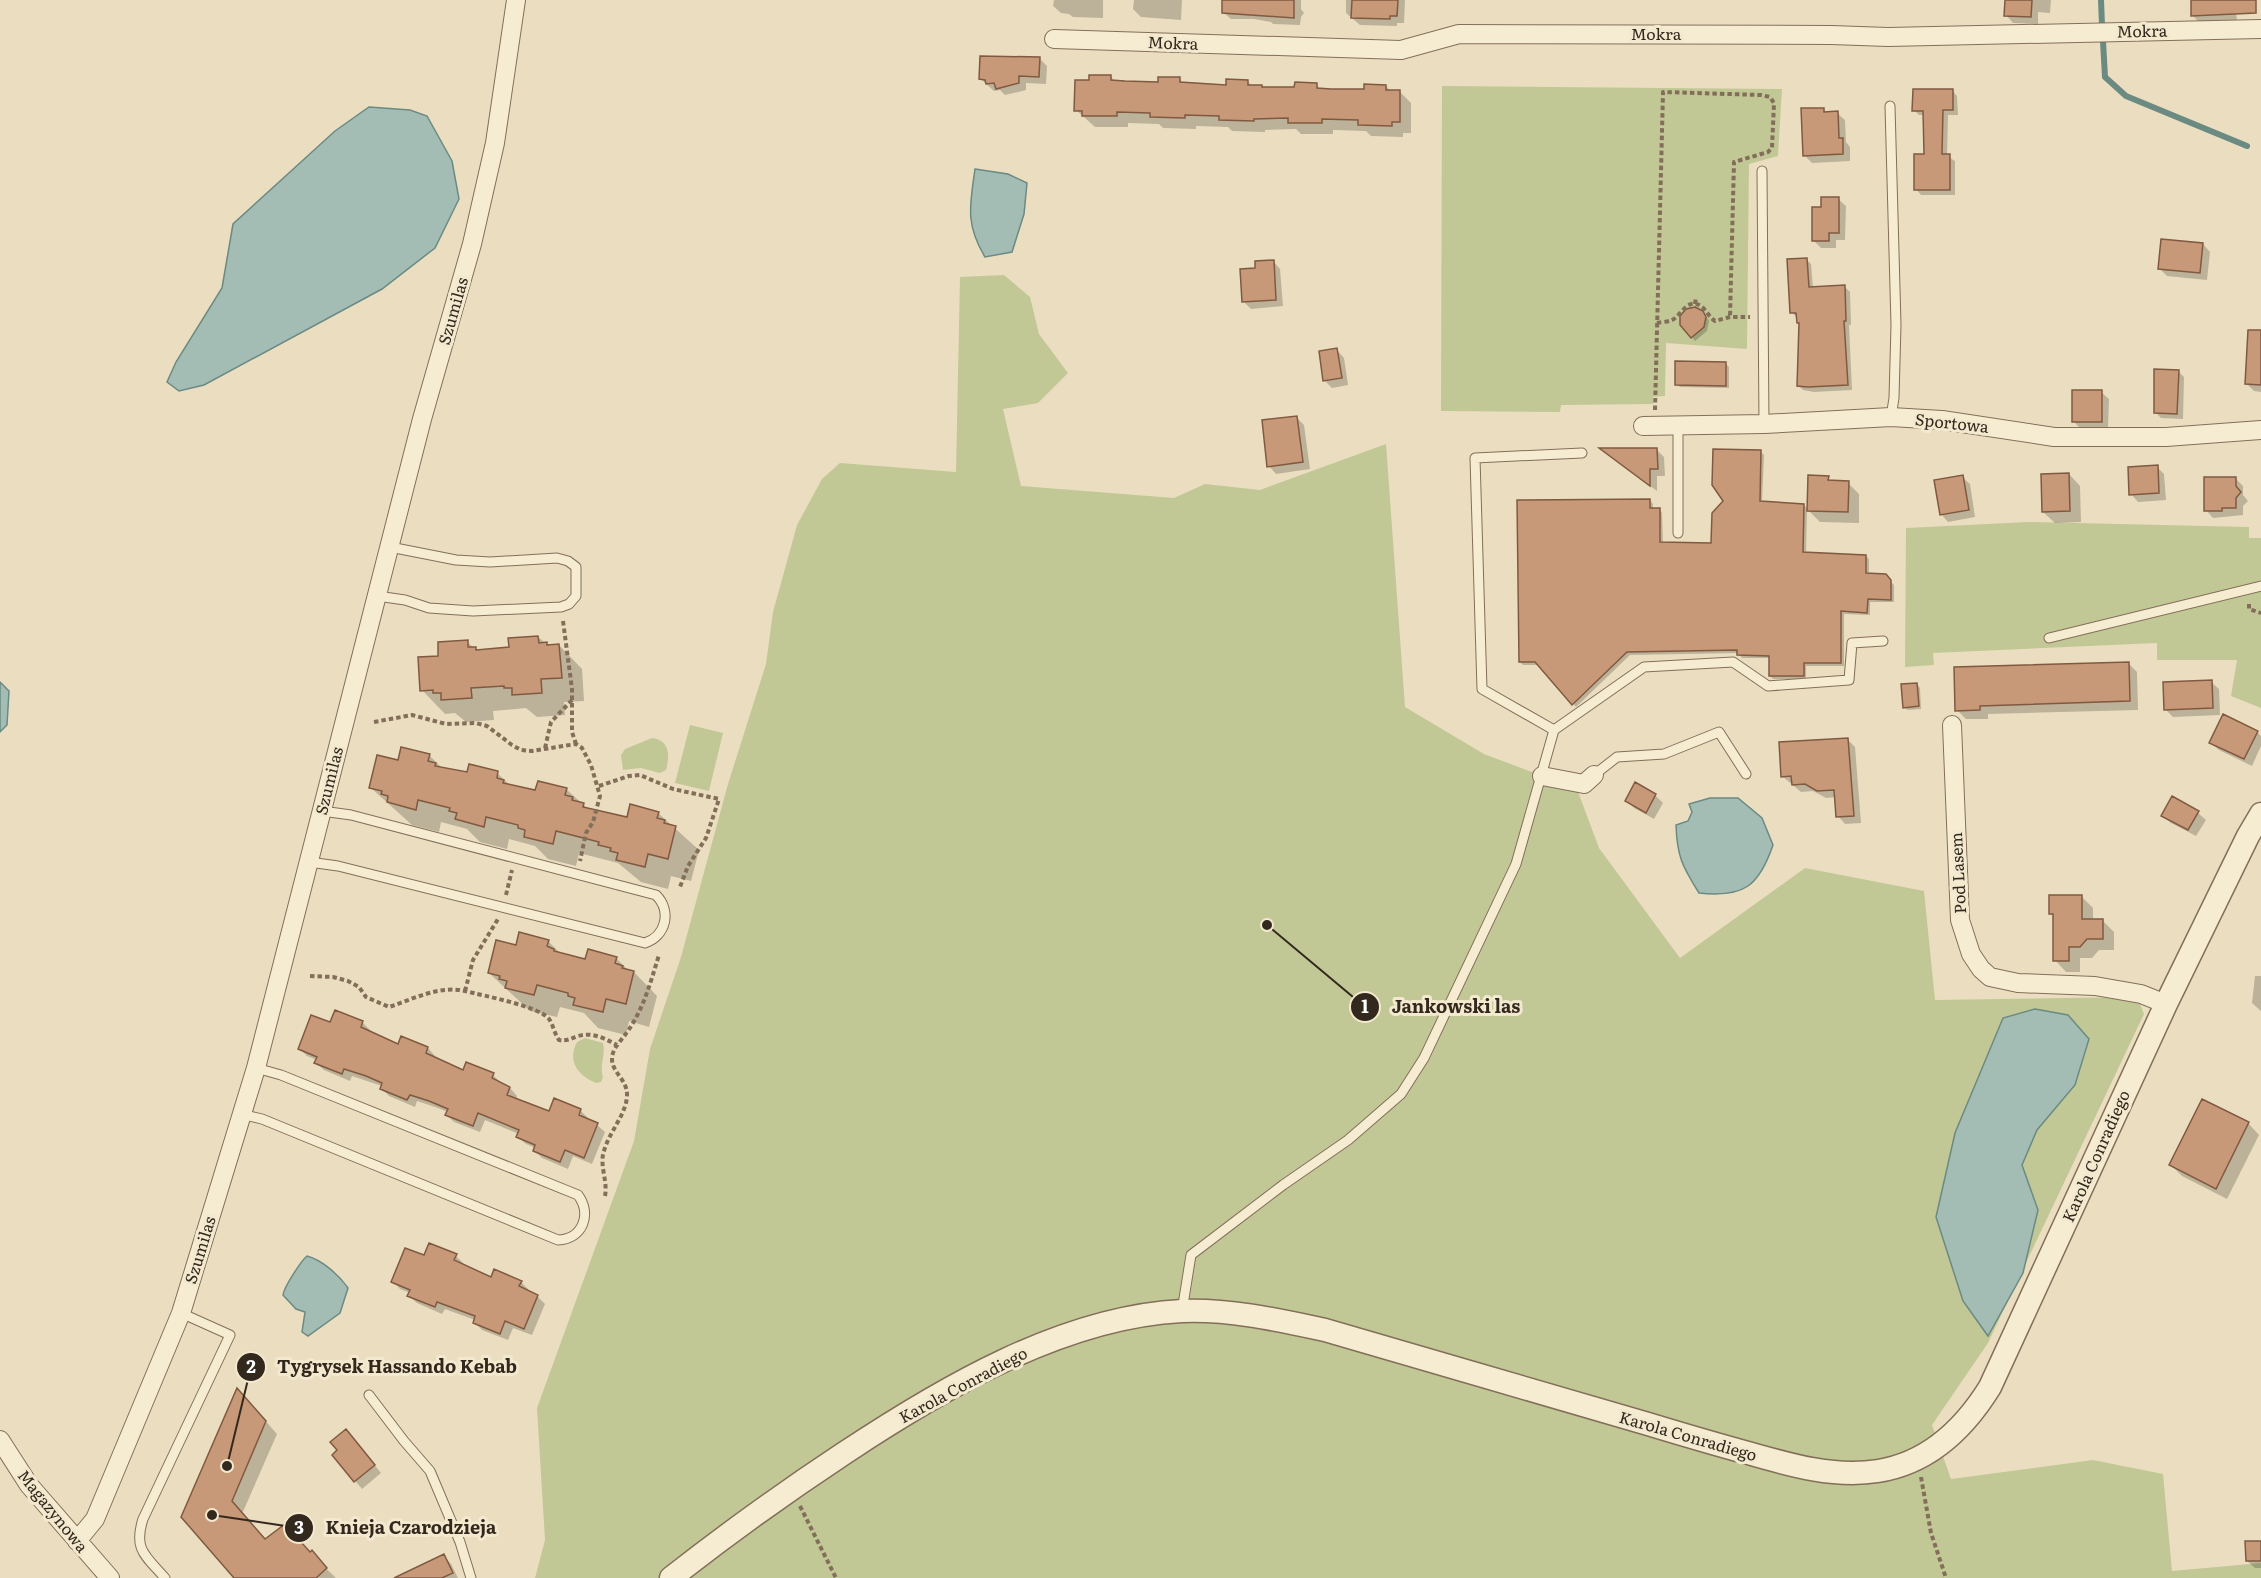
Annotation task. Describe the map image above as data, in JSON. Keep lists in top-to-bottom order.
{
  "streets": {
    "street": [
      "Mokra",
      "Szumilas",
      "Sportowa",
      "Pod Lasem",
      "Karola Conradiego",
      "Magazynowa"
    ]
  },
  "crossings": [
    ["Szumilas", "Magazynowa"],
    ["Pod Lasem", "Karola Conradiego"]
  ],
  "places": ["Jankowski las", "Tygrysek Hassando Kebab", "Knieja Czarodzieja"]
}
